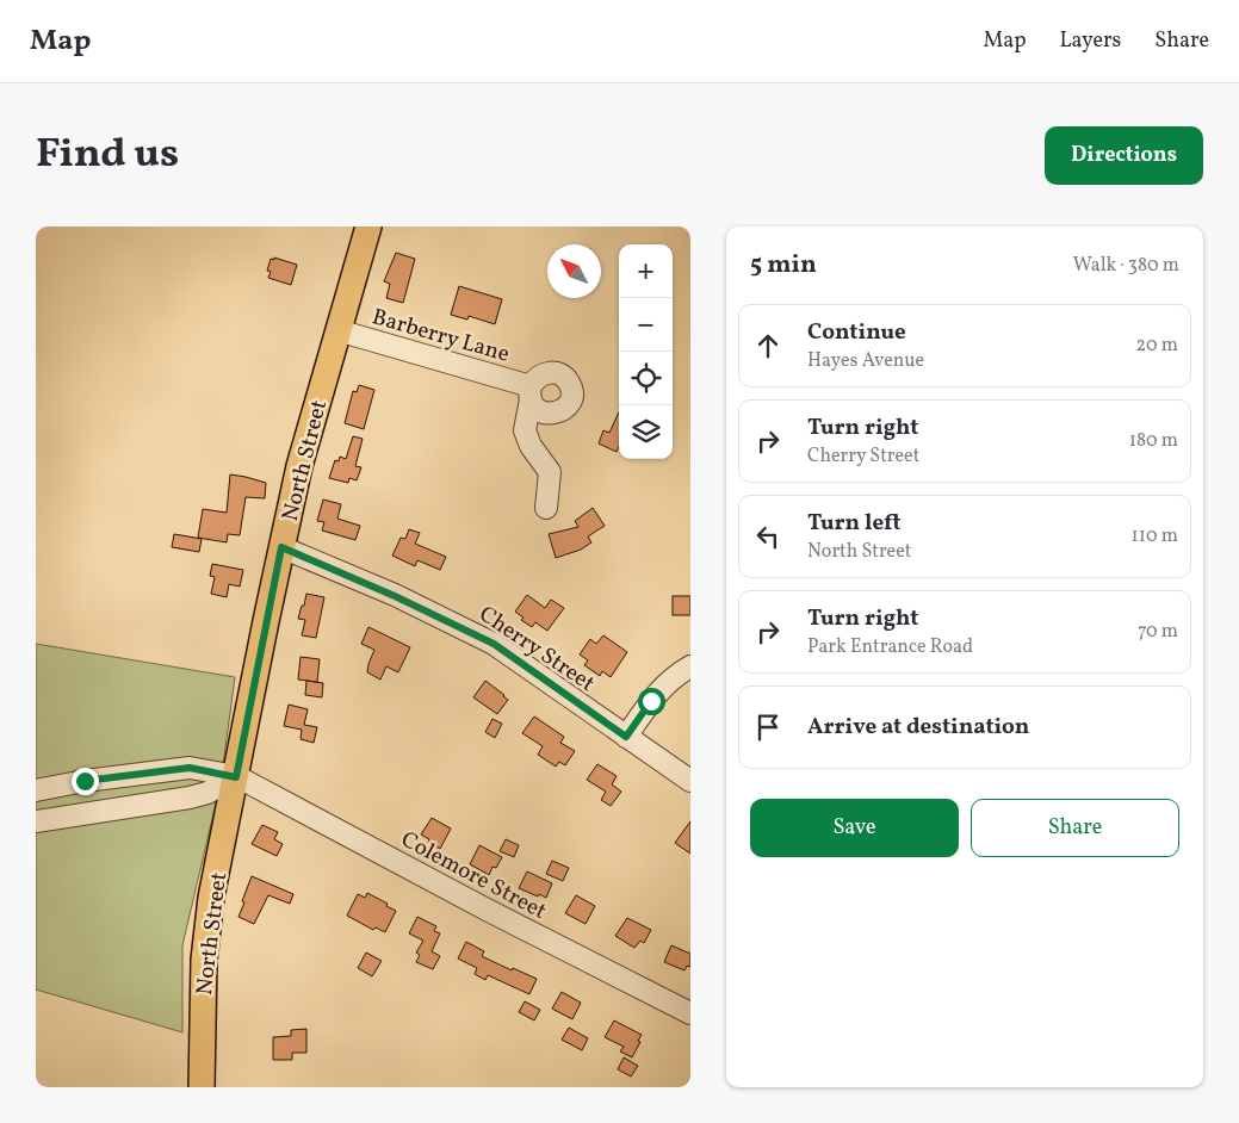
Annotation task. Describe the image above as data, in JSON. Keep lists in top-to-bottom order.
{
  "streets": {
    "main road": ["North Street"],
    "street": ["Barberry Lane", "Cherry Street", "Colemore Street"]
  },
  "crossings": [
    ["Barberry Lane", "North Street"],
    ["North Street", "Cherry Street"],
    ["North Street", "Colemore Street"]
  ],
  "north": "top left",
  "page": {
    "header": "Map",
    "nav": ["Map", "Layers", "Share"],
    "title": "Find us",
    "buttons": [
      "Directions",
      ["Save", "Share"]
    ],
    "heading": ["5 min", "Walk · 380 m"],
    "map_buttons": ["+", "−"],
    "list": [
      ["Continue", "Hayes Avenue", "20 m"],
      ["Turn right", "Cherry Street", "180 m"],
      ["Turn left", "North Street", "110 m"],
      ["Turn right", "Park Entrance Road", "70 m"],
      "Arrive at destination"
    ]
  }
}
